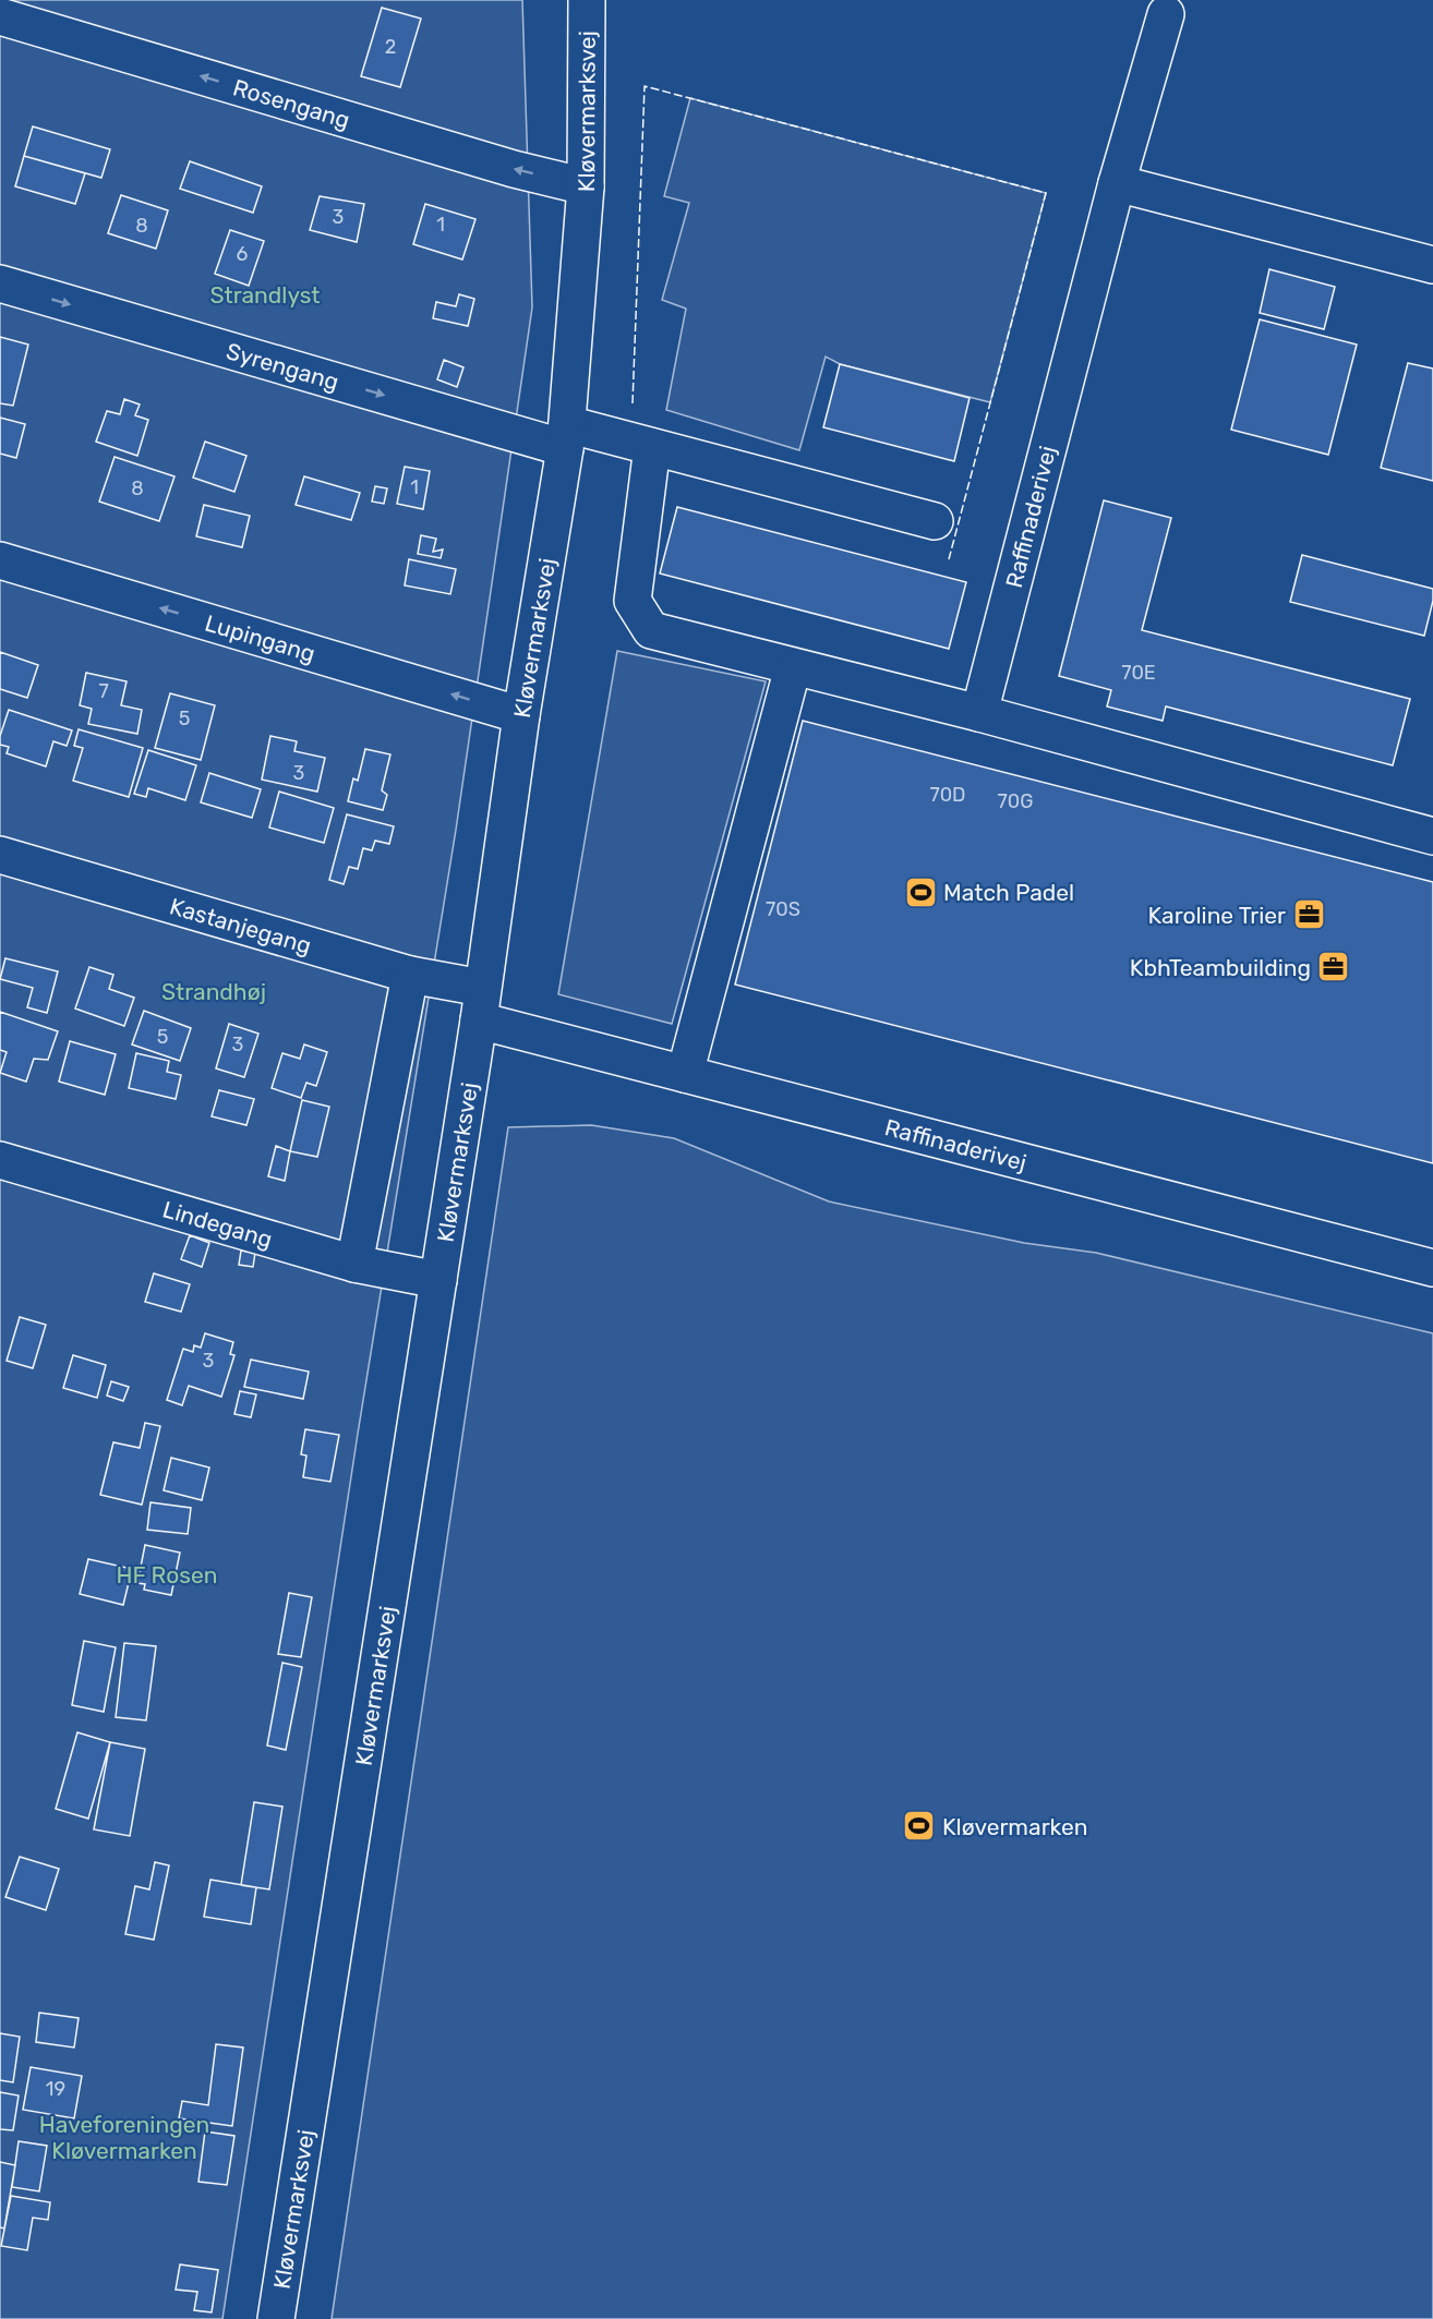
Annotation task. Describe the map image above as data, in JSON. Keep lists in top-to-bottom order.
{
  "streets": {
    "street": [
      "Rosengang",
      "Kløvermarksvej",
      "Syrengang",
      "Raffinaderivej",
      "Lupingang",
      "Kastanjegang",
      "Lindegang"
    ]
  },
  "crossings": [
    ["Rosengang", "Kløvermarksvej"],
    ["Kløvermarksvej", "Syrengang"],
    ["Kløvermarksvej", "Raffinaderivej"],
    ["Kløvermarksvej", "Lupingang"],
    ["Kløvermarksvej", "Kastanjegang"],
    ["Kløvermarksvej", "Lindegang"],
    ["Raffinaderivej", "Kastanjegang"]
  ],
  "one_way": ["Rosengang", "Syrengang", "Lupingang"],
  "parks": [
    "Strandlyst",
    "Strandhøj",
    "HF Rosen",
    "Haveforeningen Kløvermarken"
  ],
  "places": {
    "sports": ["Match Padel", "Kløvermarken"],
    "office": ["Karoline Trier", "KbhTeambuilding"]
  },
  "house_numbers": [
    "2",
    "3",
    "1",
    "8",
    "6",
    "1",
    "8",
    "70E",
    "7",
    "5",
    "3",
    "70D",
    "70G",
    "70S",
    "5",
    "3",
    "3",
    "19"
  ]
}
